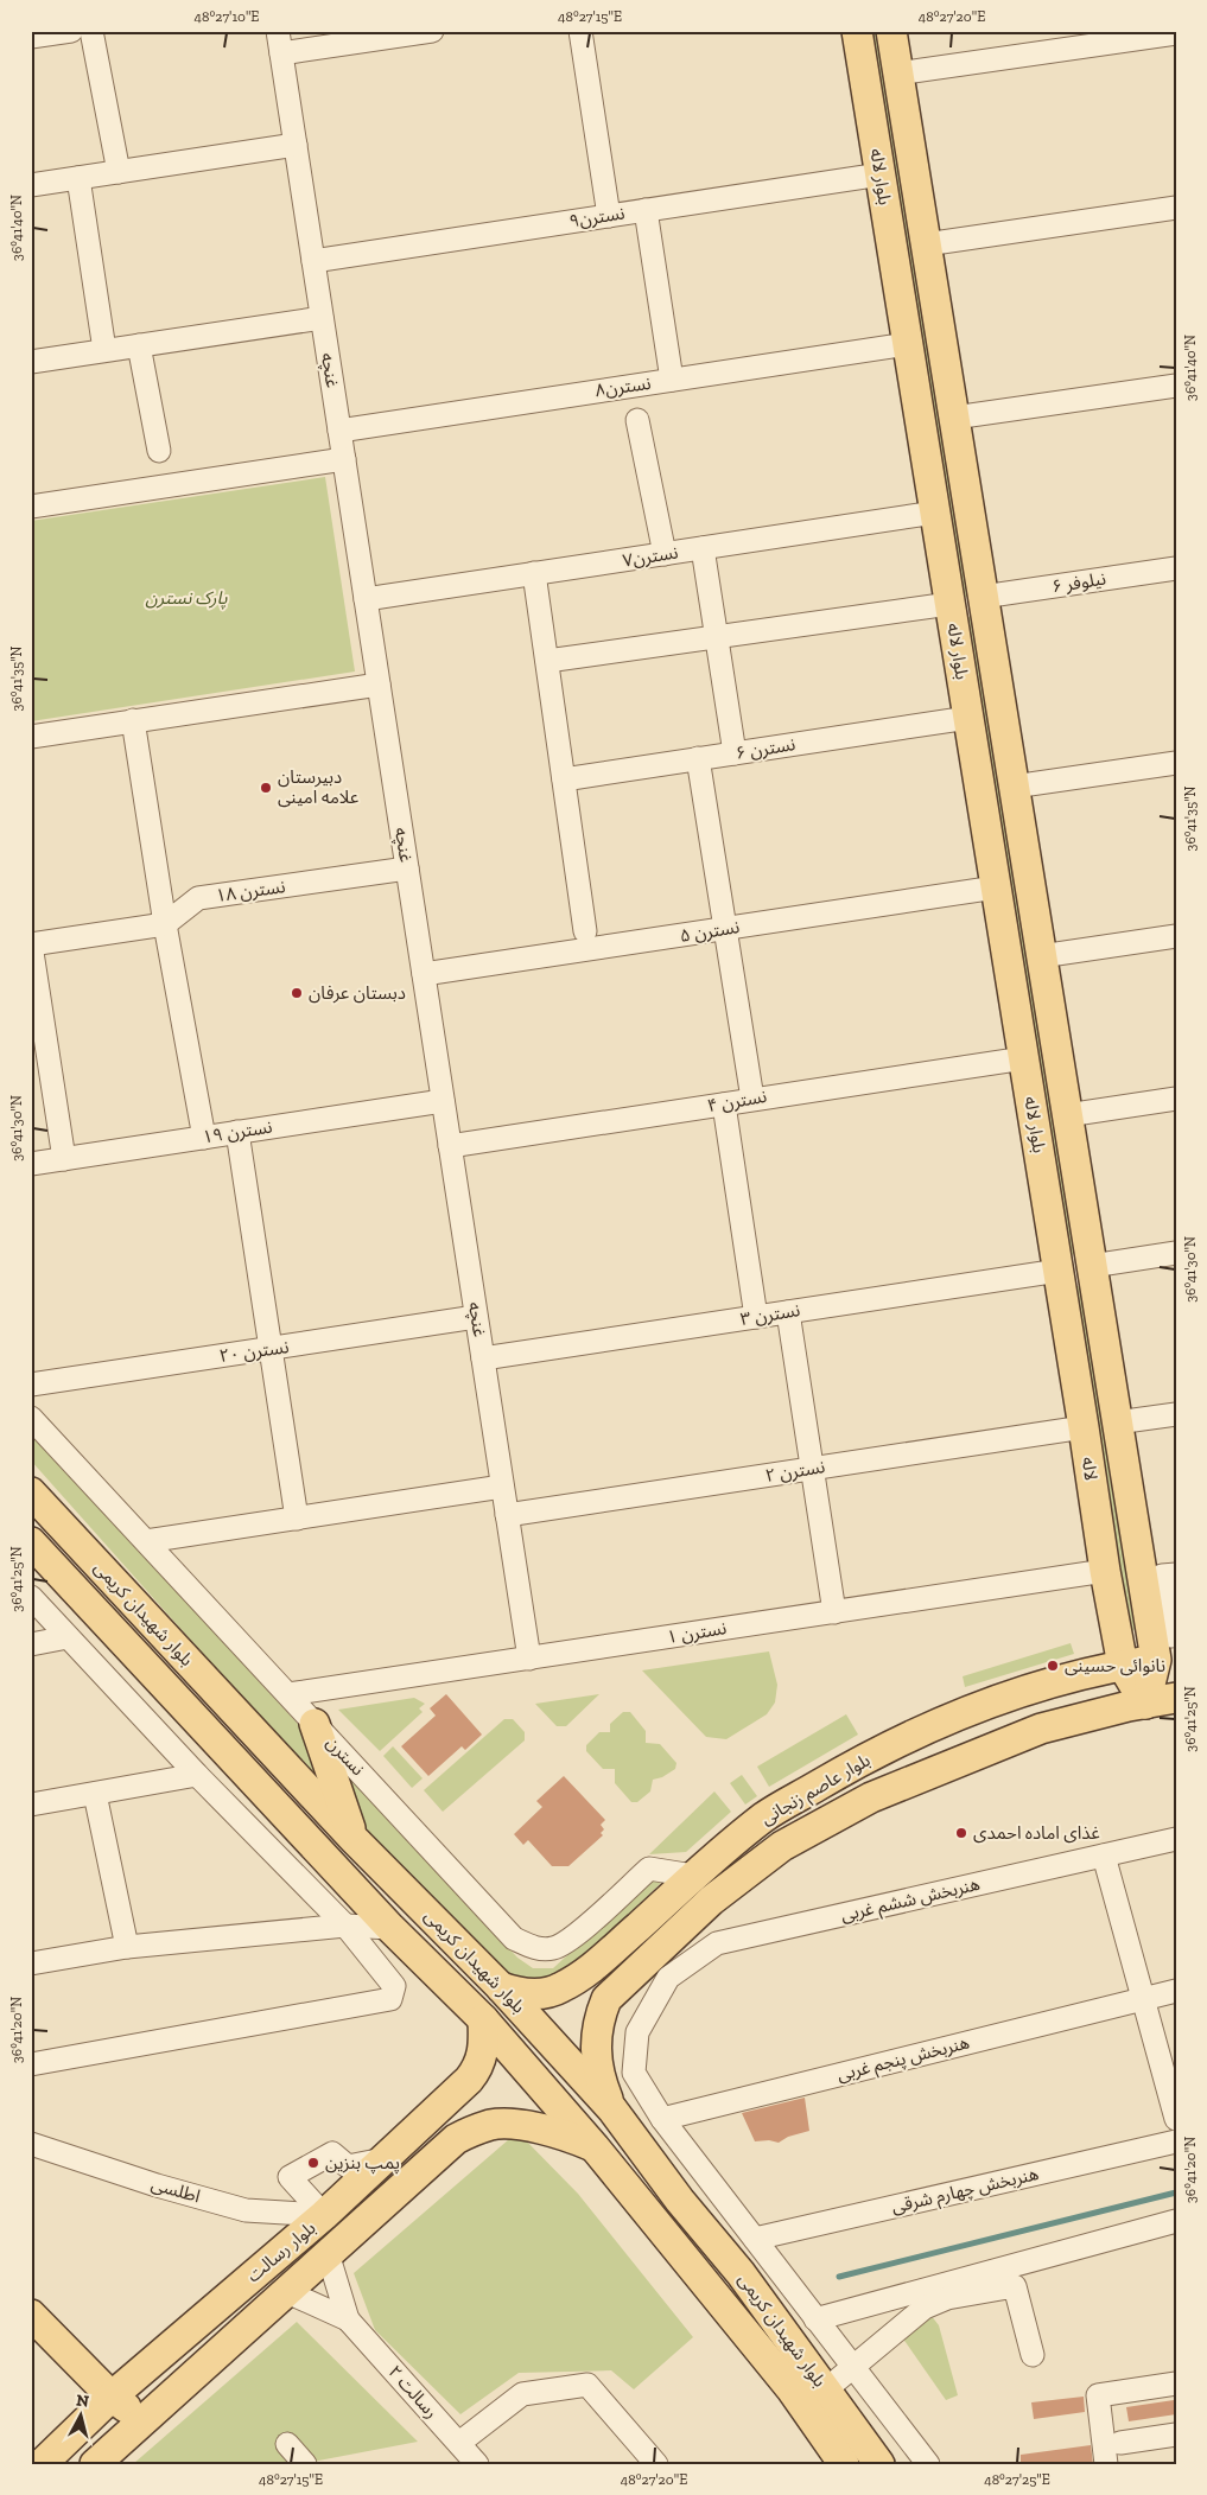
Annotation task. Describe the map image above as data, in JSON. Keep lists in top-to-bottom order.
{
  "streets": {
    "main road": [
      "بلوار لاله",
      "لاله",
      "بلوار شهیدان کریمی",
      "بلوار عاصم زنجانی",
      "بلوار رسالت"
    ],
    "street": [
      "نسترن۹",
      "غنچه",
      "نسترن۸",
      "نسترن۷",
      "نیلوفر ۶",
      "نسترن ۶",
      "نسترن ۱۸",
      "نسترن ۵",
      "نسترن ۴",
      "نسترن ۱۹",
      "نسترن ۳",
      "نسترن ۲۰",
      "نسترن ۲",
      "نسترن ۱",
      "نسترن",
      "هنربخش ششم غربی",
      "هنربخش پنجم غربی",
      "اطلسی",
      "هنربخش چهارم شرقی",
      "رسالت ۲"
    ]
  },
  "crossings": [
    ["بلوار لاله", "نسترن۹"],
    ["بلوار لاله", "نسترن۸"],
    ["بلوار لاله", "نسترن۷"],
    ["بلوار لاله", "نیلوفر ۶"],
    ["بلوار لاله", "نسترن ۶"],
    ["بلوار لاله", "نسترن ۵"],
    ["بلوار لاله", "نسترن ۴"],
    ["بلوار لاله", "نسترن ۳"],
    ["بلوار لاله", "لاله"],
    ["نسترن۹", "غنچه"],
    ["غنچه", "نسترن۸"],
    ["غنچه", "نسترن۷"],
    ["غنچه", "نسترن ۱۸"],
    ["غنچه", "نسترن ۵"],
    ["غنچه", "نسترن ۴"],
    ["غنچه", "نسترن ۱۹"],
    ["غنچه", "نسترن ۳"],
    ["غنچه", "نسترن ۲۰"],
    ["غنچه", "نسترن ۲"],
    ["غنچه", "نسترن ۱"],
    ["نسترن ۳", "لاله"],
    ["لاله", "نسترن ۲"],
    ["لاله", "نسترن ۱"],
    ["لاله", "بلوار عاصم زنجانی"],
    ["بلوار شهیدان کریمی", "بلوار عاصم زنجانی"],
    ["بلوار شهیدان کریمی", "بلوار رسالت"],
    ["نسترن ۱", "نسترن"],
    ["نسترن", "بلوار عاصم زنجانی"],
    ["هنربخش ششم غربی", "هنربخش پنجم غربی"],
    ["اطلسی", "بلوار رسالت"]
  ],
  "parks": ["پارک نسترن"],
  "places": [
    "دبیرستان علامه امینی",
    "دبستان عرفان",
    "نانوائی حسینی",
    "غذای اماده احمدی",
    "پمپ بنزین"
  ],
  "north": "top",
  "coordinates": [
    "48°27'10\"E",
    "48°27'15\"E",
    "48°27'20\"E",
    "36°41'40\"N",
    "36°41'35\"N",
    "36°41'30\"N",
    "36°41'25\"N",
    "36°41'20\"N",
    "48°27'25\"E"
  ]
}
